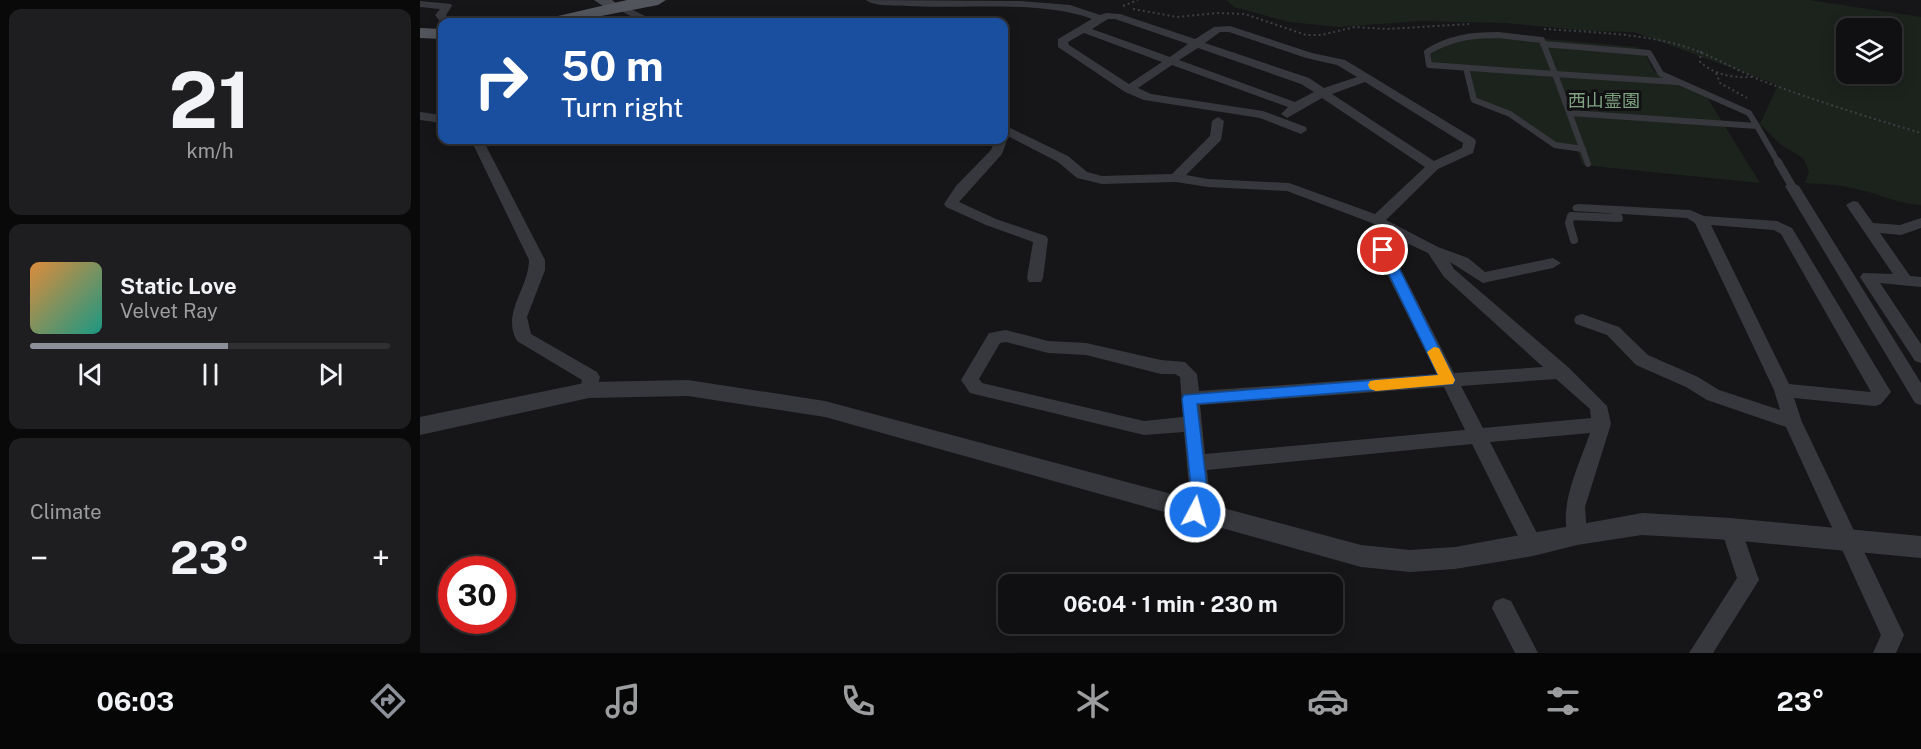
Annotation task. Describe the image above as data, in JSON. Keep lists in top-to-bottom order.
{
  "parks": ["西山霊園"],
  "page": {
    "tile": [
      ["21", "km/h"],
      "Climate"
    ],
    "turn": ["50 m", "Turn right"],
    "song": ["Static Love", "Velvet Ray"],
    "heat": ["−", "23°", "+"],
    "limit": "30",
    "trip": "06:04 · 1 min · 230 m",
    "tabs": ["06:03", "23°"]
  }
}
